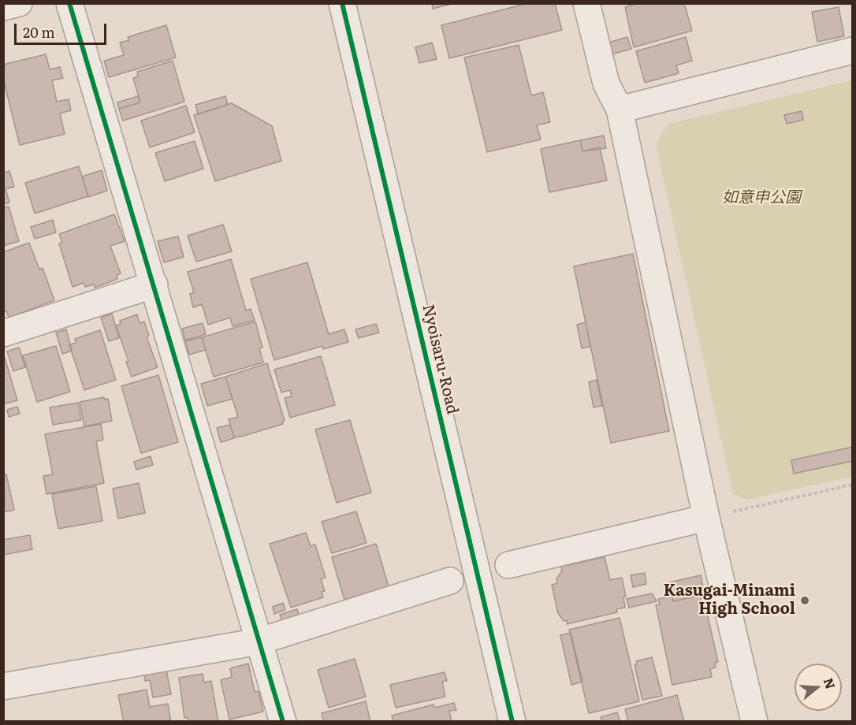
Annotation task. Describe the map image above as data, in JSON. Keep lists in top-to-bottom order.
{
  "streets": {
    "street": ["Nyoisaru-Road"]
  },
  "parks": ["如意申公園"],
  "places": ["Kasugai-Minami High School"],
  "scale_bar": "20 m",
  "north": "right"
}
